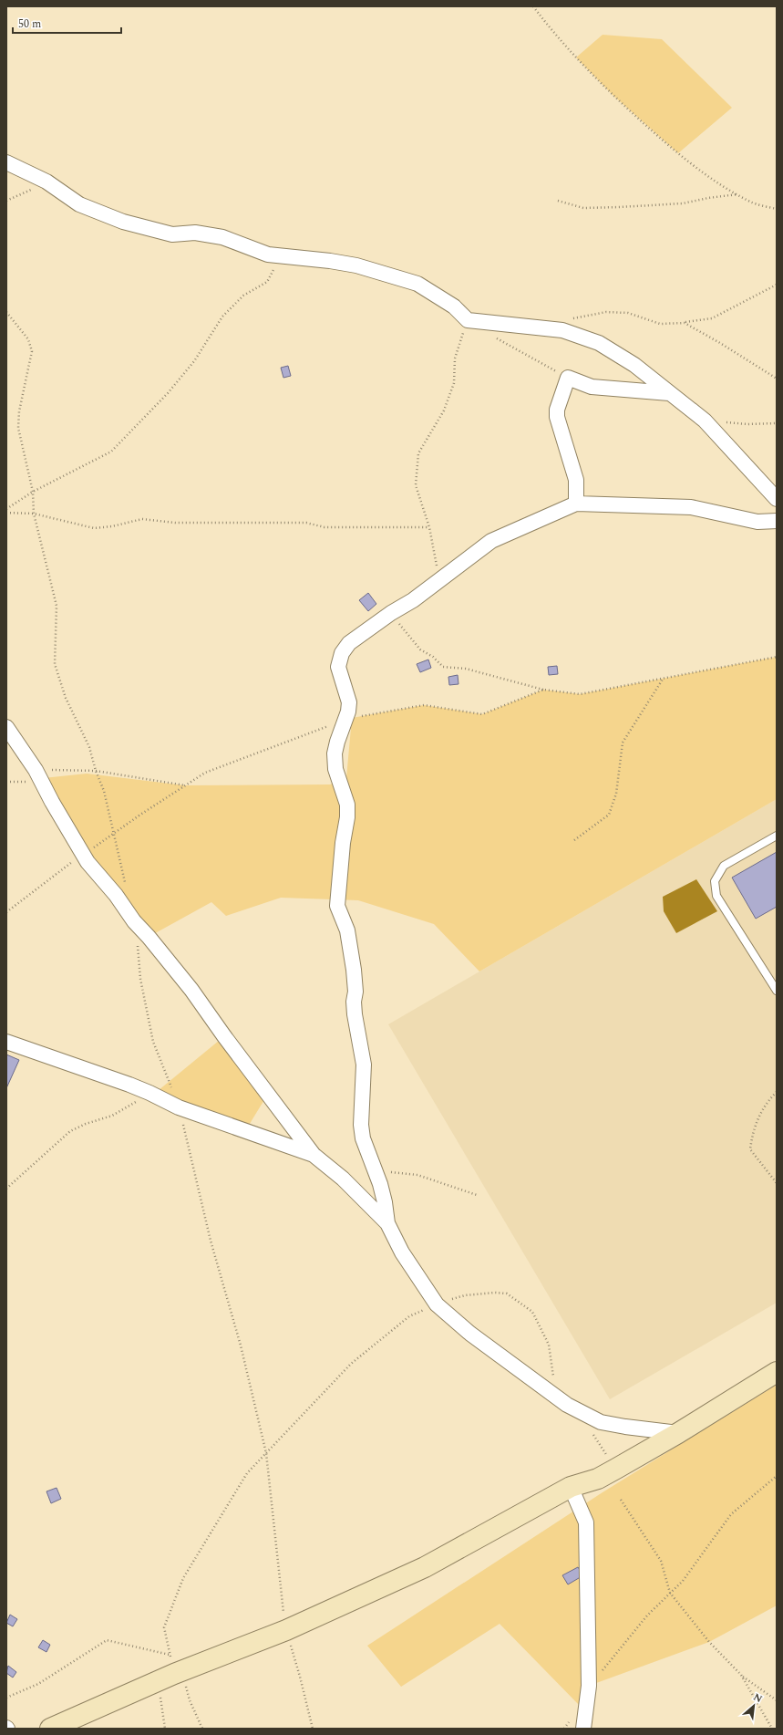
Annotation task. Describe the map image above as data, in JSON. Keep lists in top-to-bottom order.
{
  "scale_bar": "50 m",
  "north": "top right"
}
